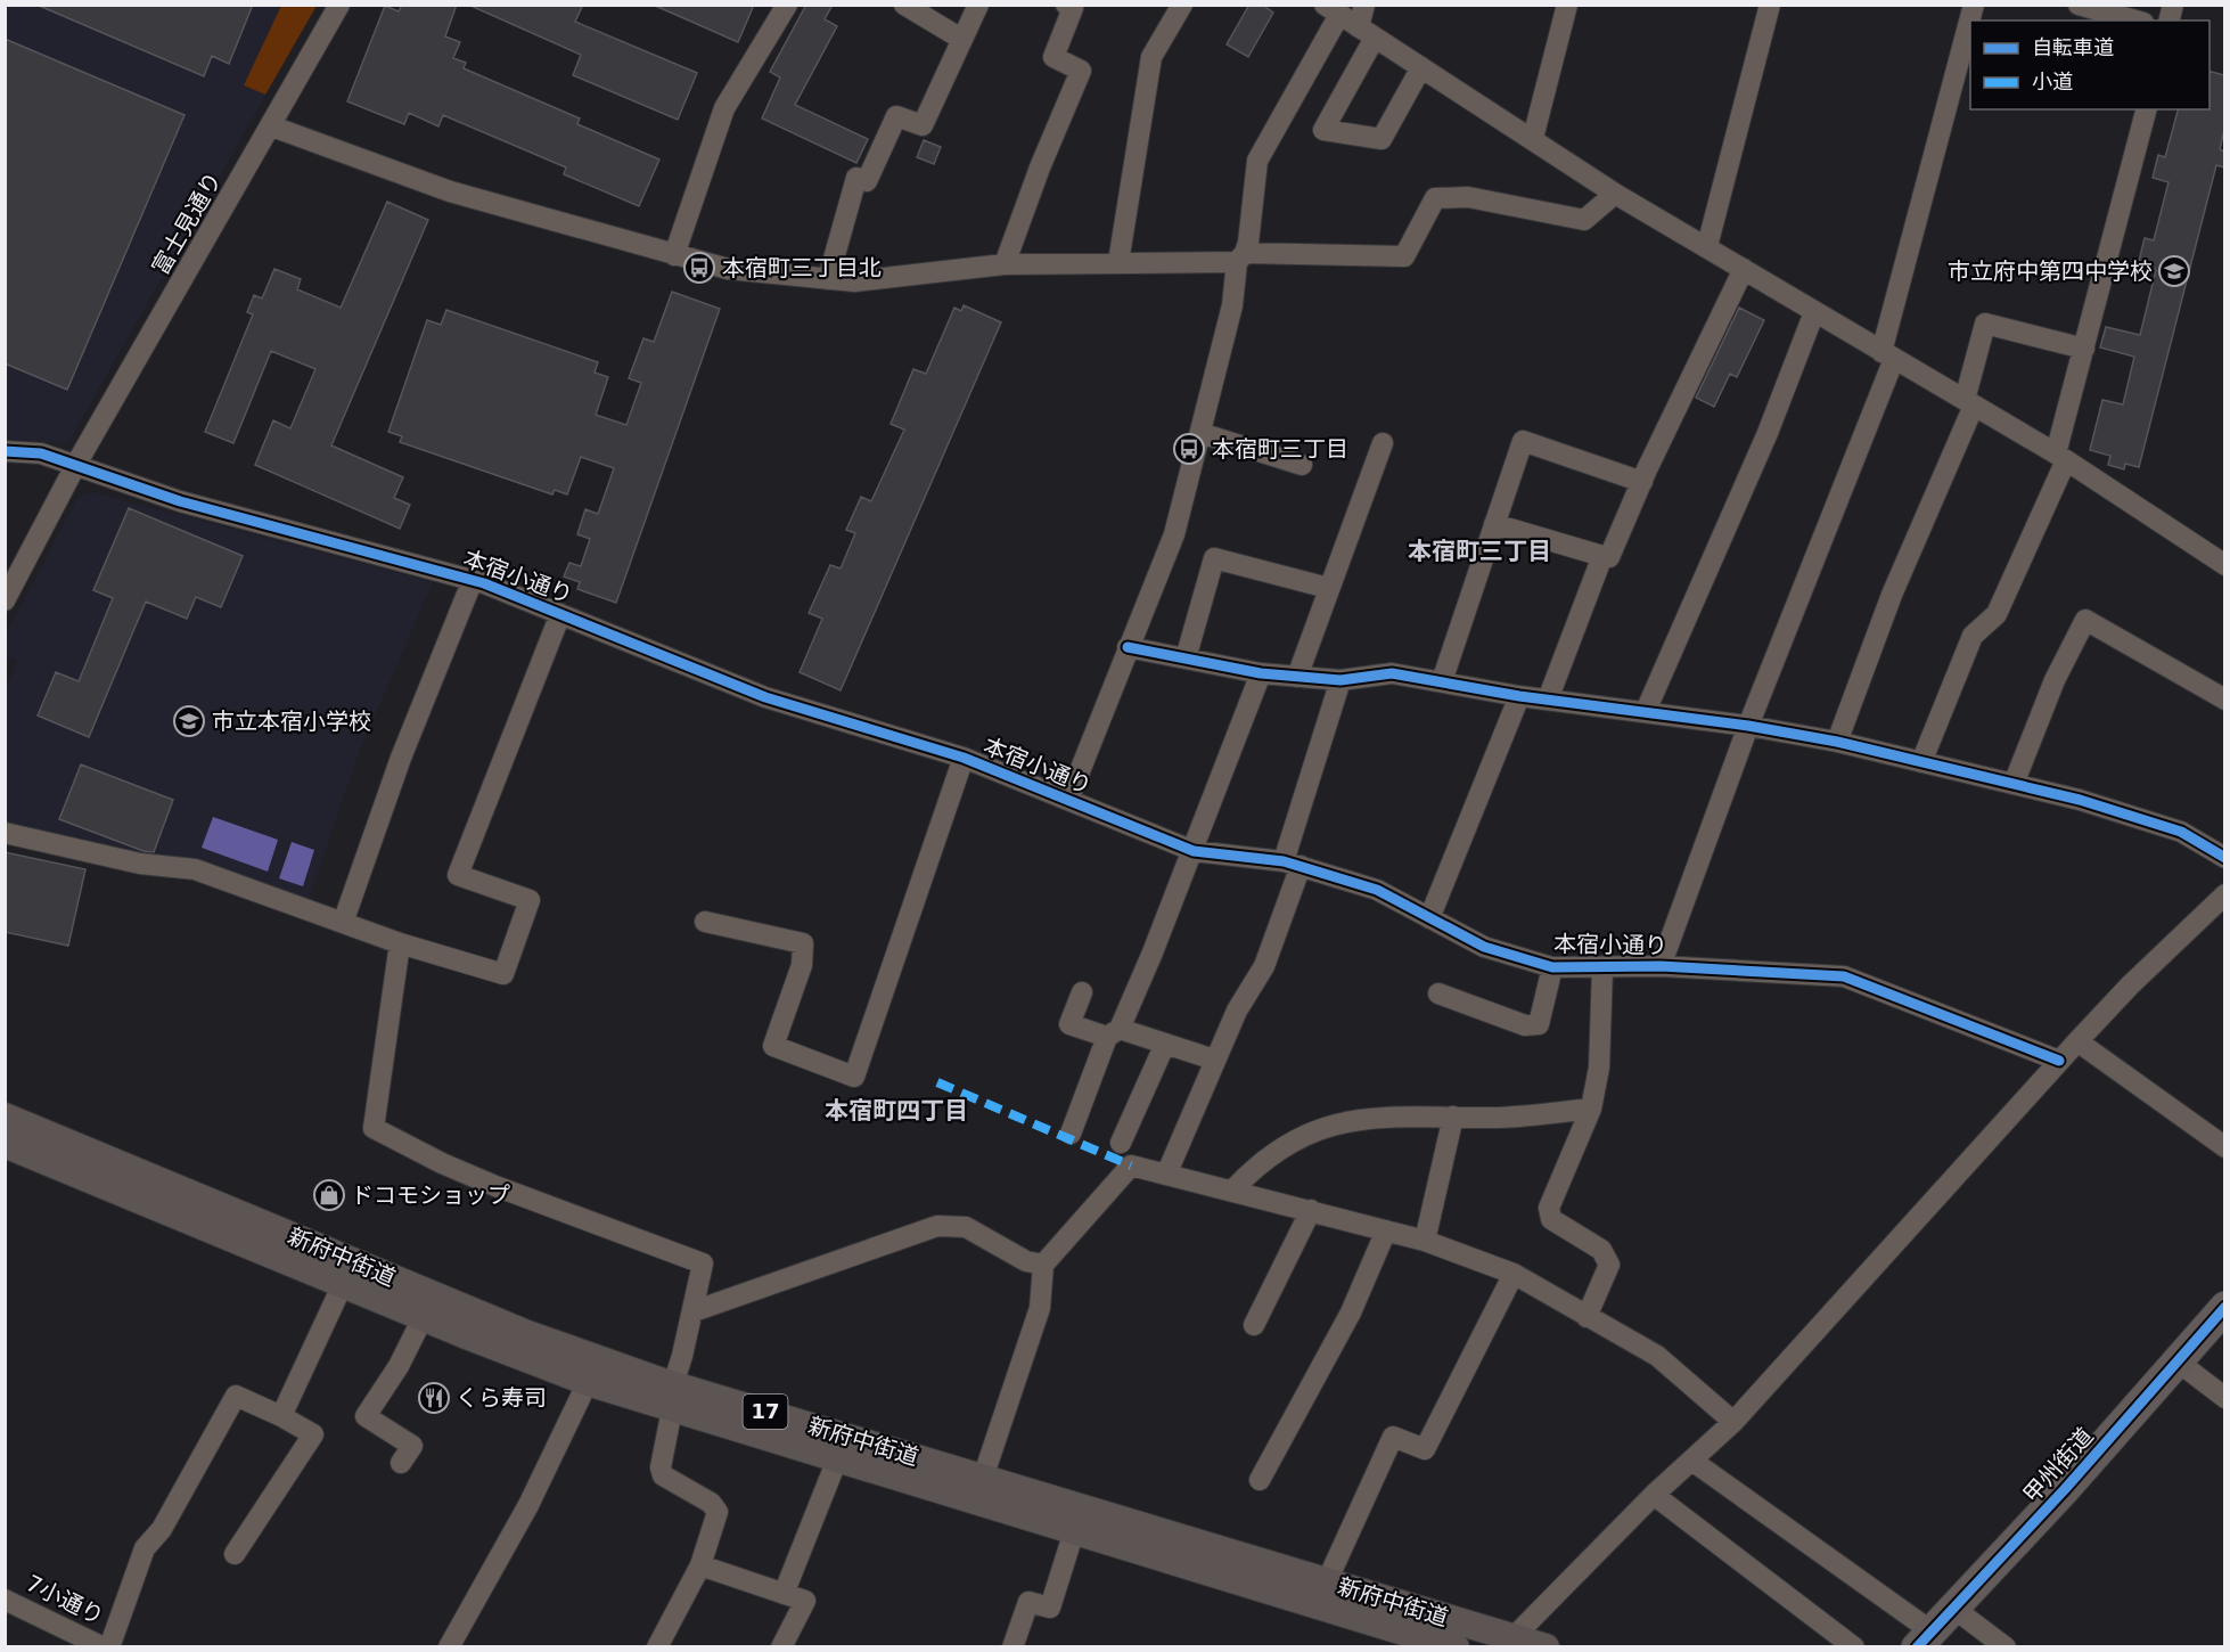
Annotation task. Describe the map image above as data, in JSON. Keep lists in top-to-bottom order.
{
  "streets": {
    "highway": ["甲州街道"],
    "main road": ["新府中街道", "17"],
    "street": ["富士見通り", "本宿小通り", "7小通り"]
  },
  "crossings": [
    ["富士見通り", "本宿小通り"]
  ],
  "districts": ["本宿町三丁目", "本宿町四丁目"],
  "places": {
    "bus stop": ["本宿町三丁目北", "本宿町三丁目"],
    "school or university": ["市立府中第四中学校", "市立本宿小学校"],
    "shop": ["ドコモショップ"],
    "restaurant": ["くら寿司"]
  },
  "legend": ["自転車道", "小道"]
}
